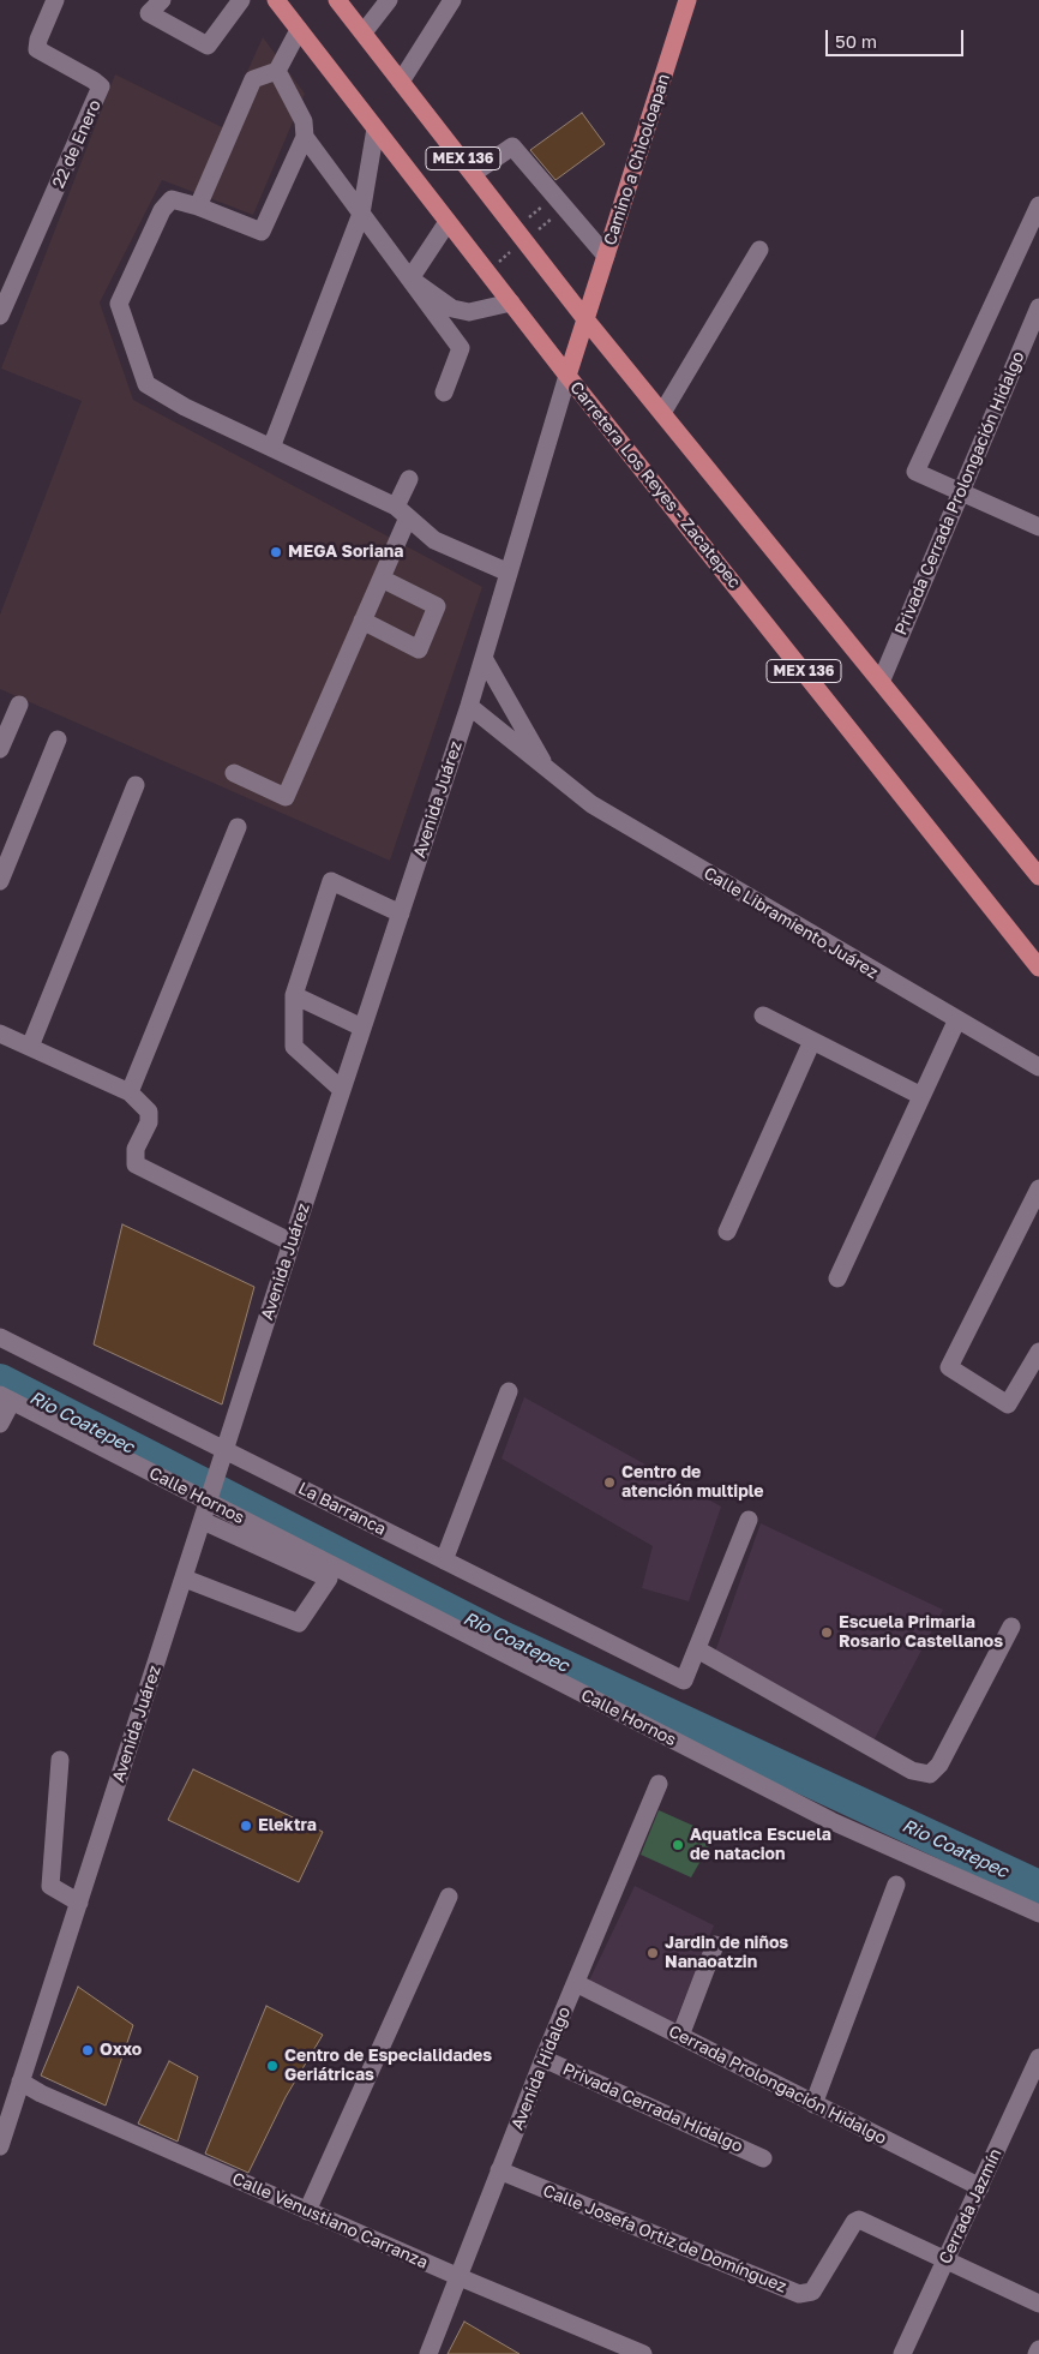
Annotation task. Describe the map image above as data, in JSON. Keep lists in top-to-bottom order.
{
  "streets": {
    "main road": ["MEX 136", "Camino a Chicoloapan", "Carretera Los Reyes - Zacatepec"],
    "street": [
      "22 de Enero",
      "Privada Cerrada Prolongación Hidalgo",
      "Avenida Juárez",
      "Calle Libramiento Juárez",
      "Calle Hornos",
      "La Barranca",
      "Avenida Hidalgo",
      "Cerrada Prolongación Hidalgo",
      "Privada Cerrada Hidalgo",
      "Cerrada Jazmín",
      "Calle Venustiano Carranza",
      "Calle Josefa Ortiz de Domínguez"
    ]
  },
  "crossings": [
    ["MEX 136", "Camino a Chicoloapan"],
    ["MEX 136", "Privada Cerrada Prolongación Hidalgo"],
    ["Camino a Chicoloapan", "Carretera Los Reyes - Zacatepec"],
    ["Camino a Chicoloapan", "Avenida Juárez"],
    ["Carretera Los Reyes - Zacatepec", "Avenida Juárez"],
    ["Avenida Juárez", "Calle Libramiento Juárez"],
    ["Avenida Juárez", "Calle Hornos"],
    ["Avenida Juárez", "La Barranca"],
    ["Avenida Juárez", "Calle Venustiano Carranza"],
    ["Avenida Hidalgo", "Cerrada Prolongación Hidalgo"],
    ["Avenida Hidalgo", "Privada Cerrada Hidalgo"],
    ["Avenida Hidalgo", "Calle Venustiano Carranza"],
    ["Avenida Hidalgo", "Calle Josefa Ortiz de Domínguez"],
    ["Cerrada Prolongación Hidalgo", "Cerrada Jazmín"],
    ["Cerrada Jazmín", "Calle Josefa Ortiz de Domínguez"]
  ],
  "water": ["Rio Coatepec"],
  "places": [
    "MEGA Soriana",
    "Centro de atención multiple",
    "Escuela Primaria Rosario Castellanos",
    "Elektra",
    "Aquatica Escuela de natacion",
    "Jardin de niños Nanaoatzin",
    "Oxxo",
    "Centro de Especialidades Geriátricas"
  ],
  "scale_bar": "50 m"
}
